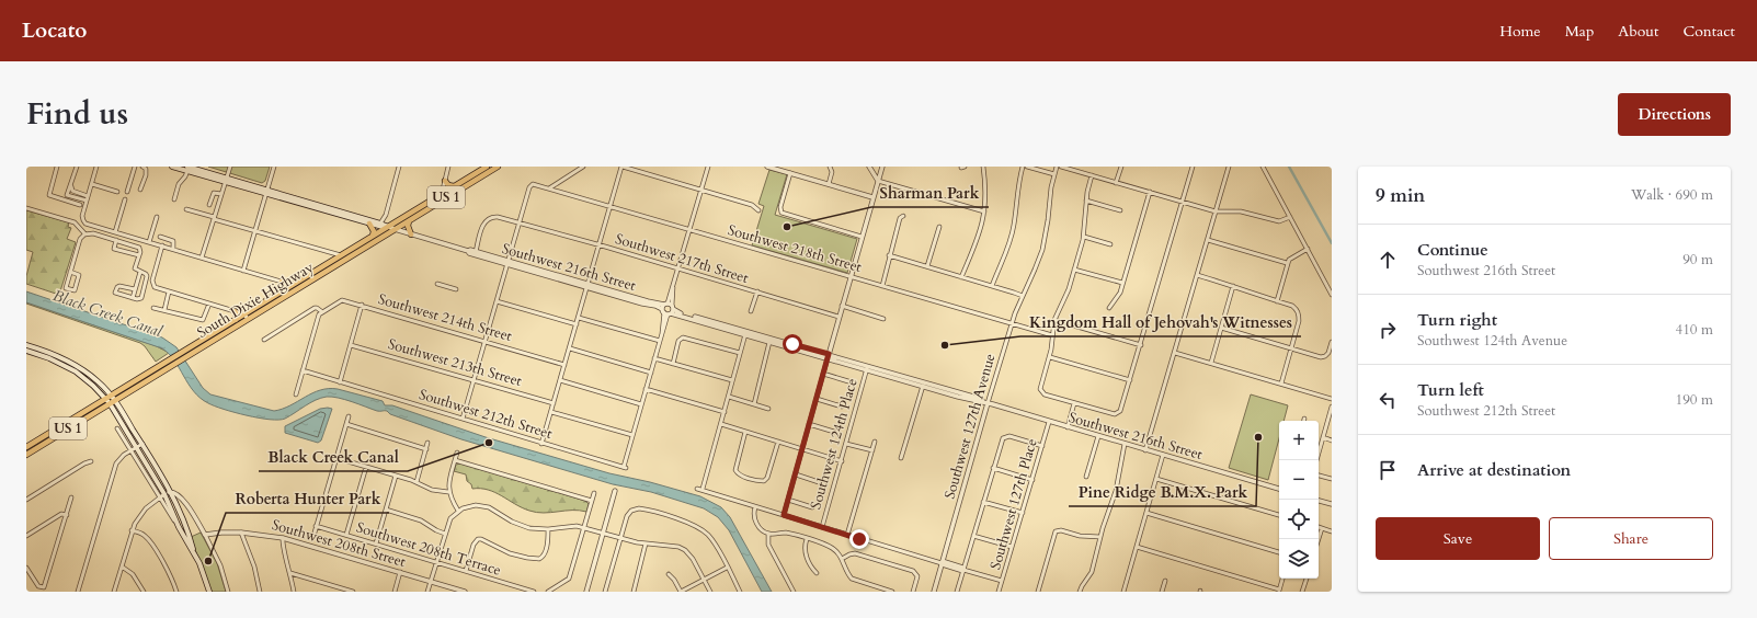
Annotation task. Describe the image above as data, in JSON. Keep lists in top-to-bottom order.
{
  "streets": {
    "highway": ["US 1", "South Dixie Highway"],
    "main road": ["Southwest 216th Street"],
    "street": [
      "Southwest 218th Street",
      "Southwest 217th Street",
      "Southwest 214th Street",
      "Southwest 213th Street",
      "Southwest 212th Street",
      "Southwest 127th Avenue",
      "Southwest 124th Place",
      "Southwest 127th Place",
      "Southwest 208th Street",
      "Southwest 208th Terrace"
    ]
  },
  "crossings": [
    ["Southwest 218th Street", "Southwest 217th Street"],
    ["Southwest 218th Street", "Southwest 127th Avenue"],
    ["Southwest 217th Street", "Southwest 216th Street"],
    ["Southwest 216th Street", "South Dixie Highway"],
    ["Southwest 216th Street", "Southwest 127th Avenue"],
    ["Southwest 216th Street", "Southwest 124th Place"],
    ["Southwest 216th Street", "Southwest 127th Place"]
  ],
  "water": ["Black Creek Canal"],
  "places": [
    "Sharman Park",
    "Kingdom Hall of Jehovah's Witnesses",
    "Pine Ridge B.M.X. Park",
    "Black Creek Canal",
    "Roberta Hunter Park"
  ],
  "page": {
    "header": "Locato",
    "nav": [
      "Home",
      "Map",
      "About",
      "Contact"
    ],
    "title": "Find us",
    "buttons": [
      "Directions",
      ["Save", "Share"]
    ],
    "heading": ["9 min", "Walk · 690 m"],
    "list": [
      ["Continue", "Southwest 216th Street", "90 m"],
      ["Turn right", "Southwest 124th Avenue", "410 m"],
      ["Turn left", "Southwest 212th Street", "190 m"],
      "Arrive at destination"
    ],
    "map_buttons": ["+", "−"]
  }
}
